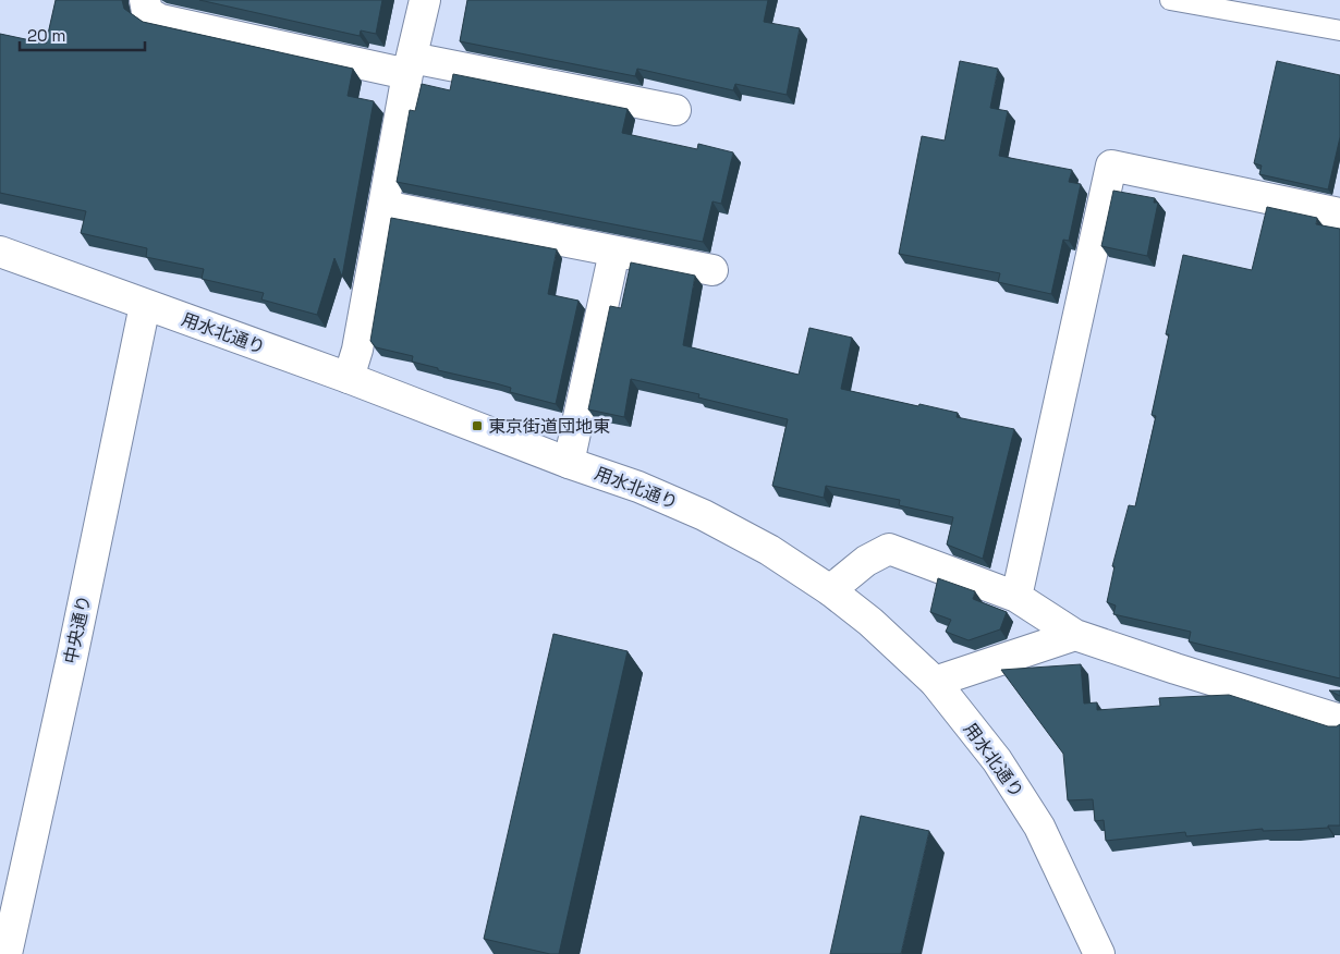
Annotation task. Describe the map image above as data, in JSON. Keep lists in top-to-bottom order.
{
  "streets": {
    "street": ["用水北通り", "中央通り"]
  },
  "crossings": [
    ["用水北通り", "中央通り"]
  ],
  "places": {
    "transit": ["東京街道団地東"]
  },
  "scale_bar": "20 m"
}
